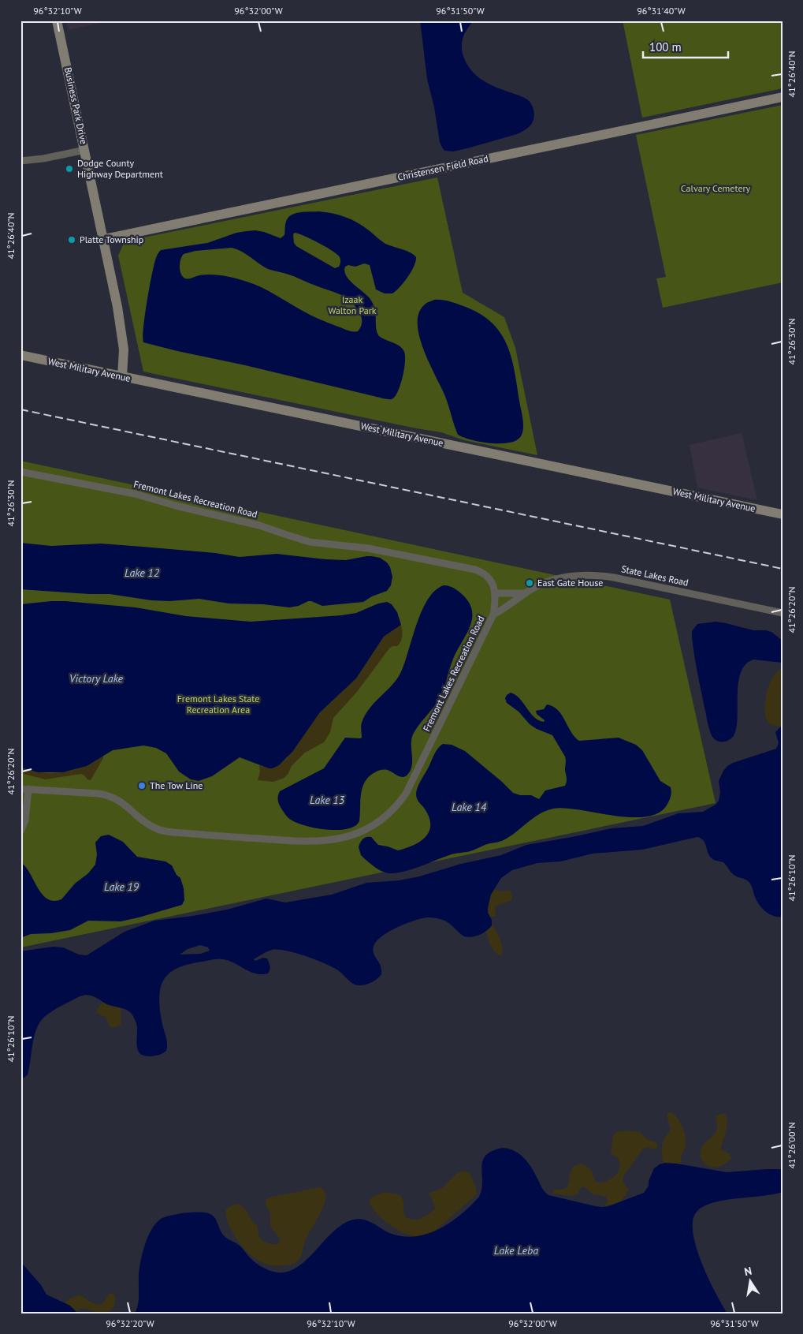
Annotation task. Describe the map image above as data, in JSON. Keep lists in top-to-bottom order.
{
  "streets": {
    "main road": ["Business Park Drive", "Christensen Field Road", "West Military Avenue"],
    "street": ["Fremont Lakes Recreation Road", "State Lakes Road"]
  },
  "crossings": [
    ["Business Park Drive", "Christensen Field Road"],
    ["Business Park Drive", "West Military Avenue"],
    ["Fremont Lakes Recreation Road", "State Lakes Road"]
  ],
  "water": [
    "Lake 12",
    "Victory Lake",
    "Lake 13",
    "Lake 14",
    "Lake 19",
    "Lake Leba"
  ],
  "parks": ["Calvary Cemetery", "Izaak Walton Park", "Fremont Lakes State Recreation Area"],
  "places": [
    "Dodge County Highway Department",
    "Platte Township",
    "East Gate House",
    "The Tow Line"
  ],
  "scale_bar": "100 m",
  "north": "top",
  "coordinates": [
    "96°32'10\"W",
    "96°32'00\"W",
    "96°31'50\"W",
    "96°31'40\"W",
    "41°26'40\"N",
    "41°26'30\"N",
    "41°26'20\"N",
    "41°26'10\"N",
    "41°26'00\"N",
    "96°32'20\"W"
  ]
}
